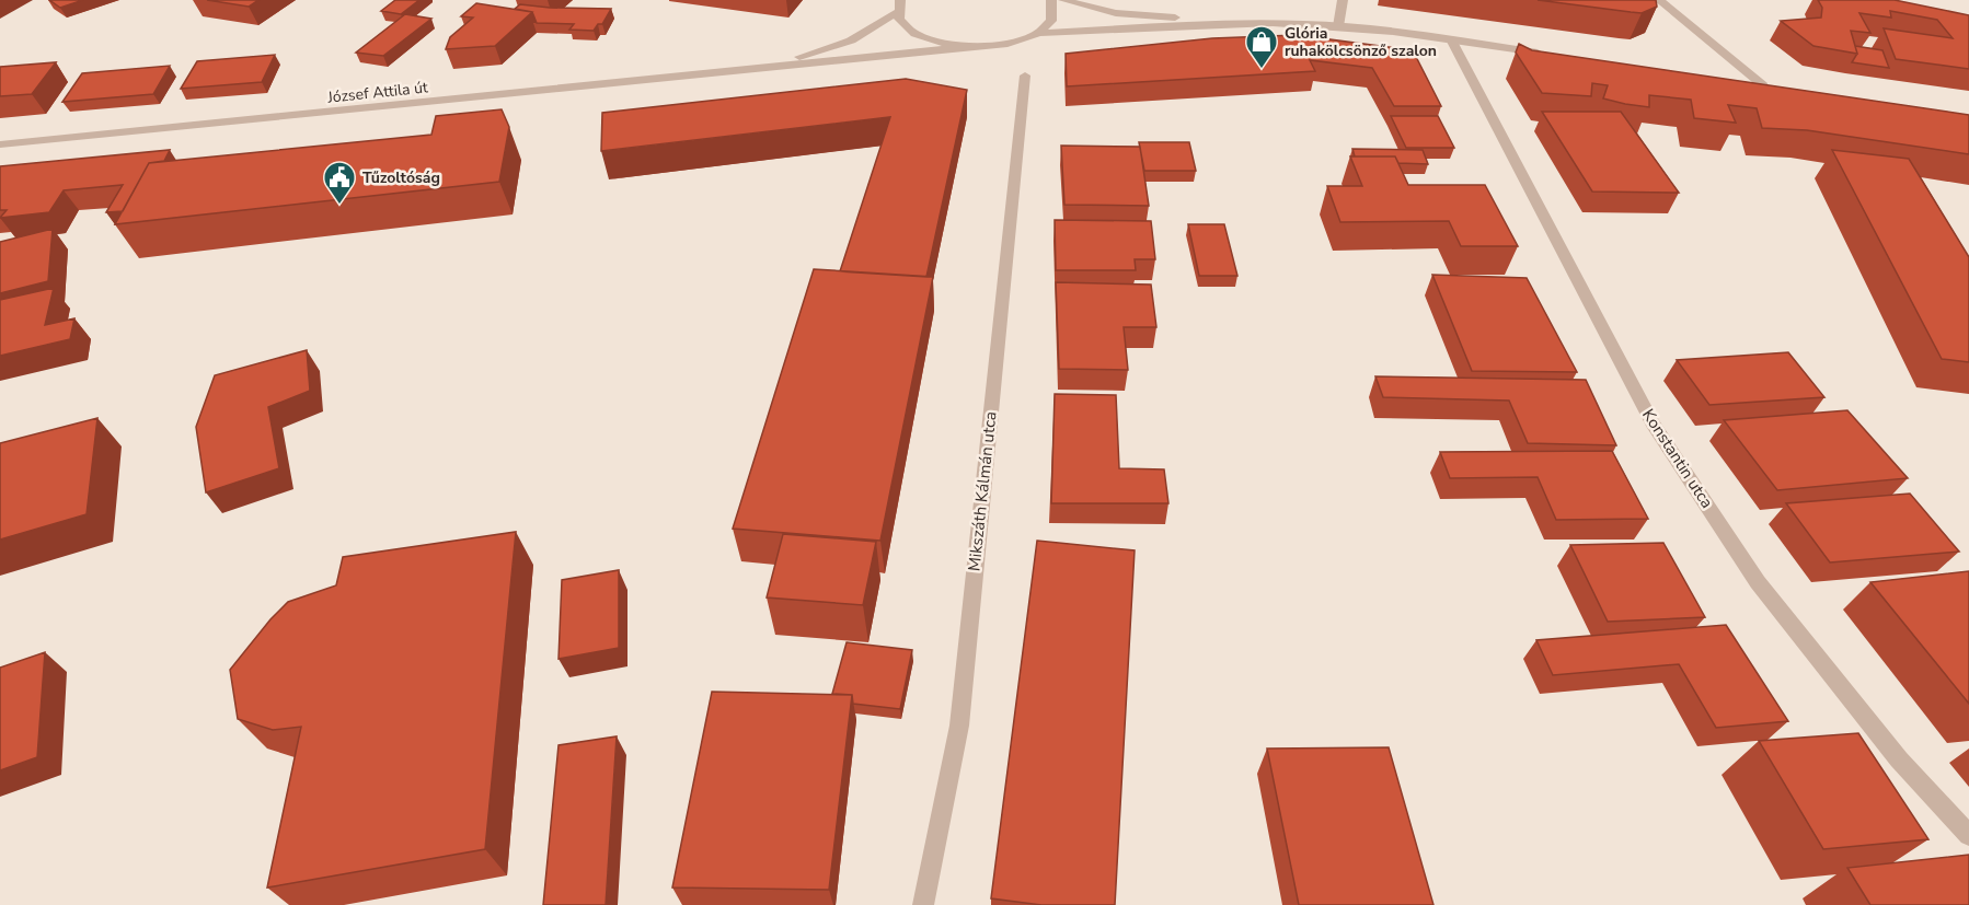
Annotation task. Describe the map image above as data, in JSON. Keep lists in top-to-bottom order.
{
  "streets": {
    "street": ["József Attila út", "Konstantin utca", "Mikszáth Kálmán utca"]
  },
  "places": {
    "shop": ["Glória ruhakölcsönző szalon"],
    "public building": ["Tűzoltóság"]
  }
}
